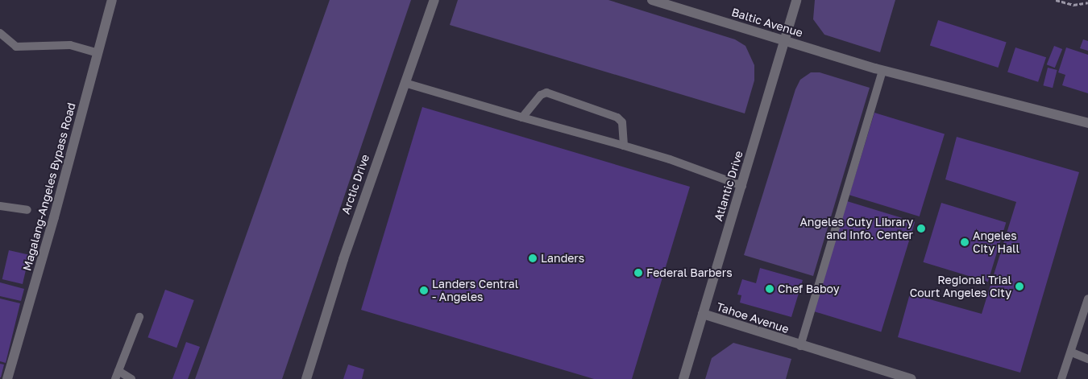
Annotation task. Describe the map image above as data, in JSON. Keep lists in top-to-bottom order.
{
  "streets": {
    "street": [
      "Baltic Avenue",
      "Arctic Drive",
      "Atlantic Drive",
      "Magalang-Angeles Bypass Road",
      "Tahoe Avenue"
    ]
  },
  "crossings": [
    ["Baltic Avenue", "Atlantic Drive"],
    ["Atlantic Drive", "Tahoe Avenue"]
  ],
  "places": [
    "Angeles Cuty Library and Info. Center",
    "Angeles City Hall",
    "Landers",
    "Federal Barbers",
    "Regional Trial Court Angeles City",
    "Chef Baboy",
    "Landers Central - Angeles"
  ]
}
